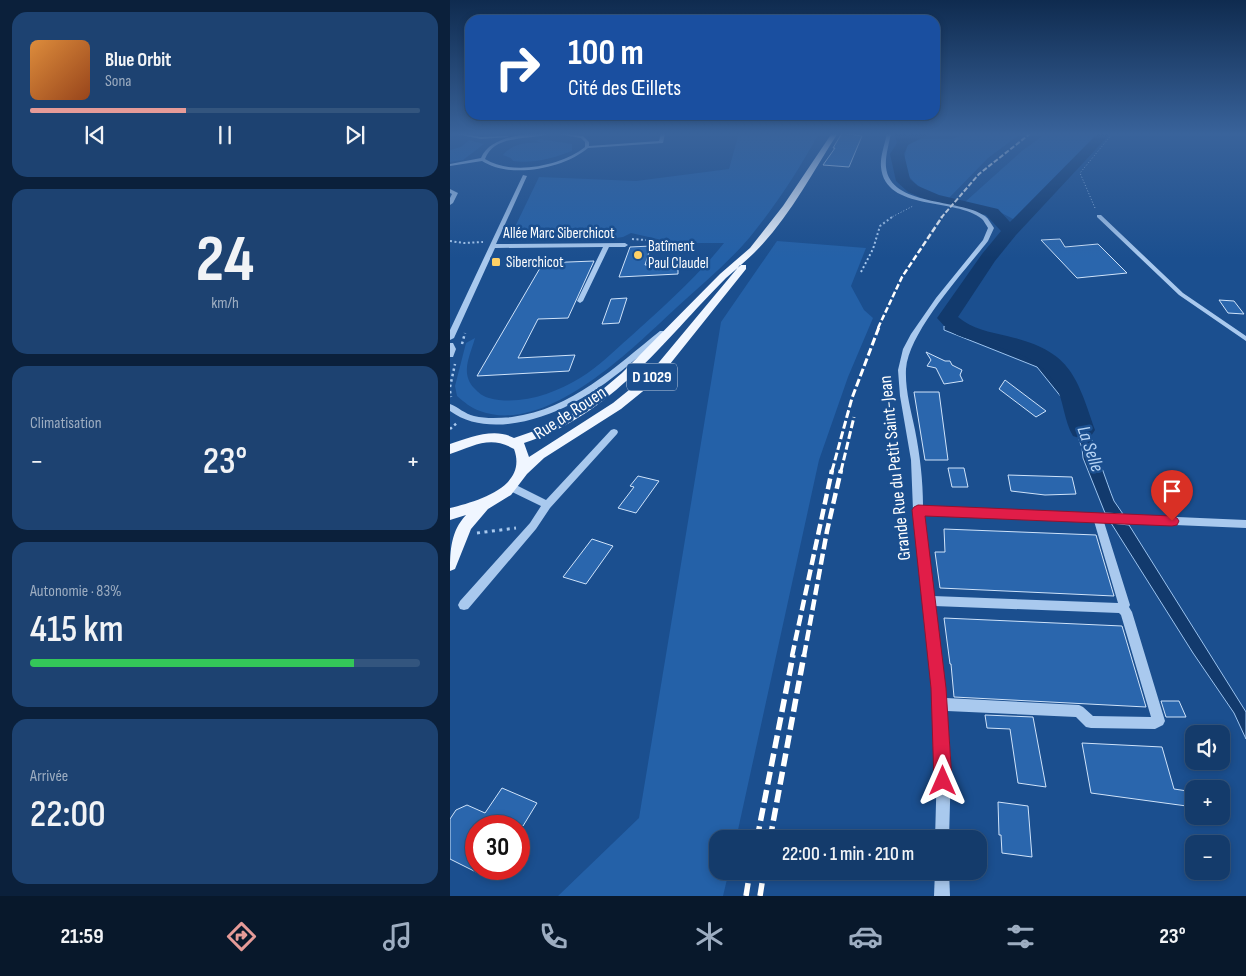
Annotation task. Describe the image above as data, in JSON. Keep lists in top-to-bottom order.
{
  "streets": {
    "main road": ["D 1029", "Rue de Rouen"],
    "street": ["Allée Marc Siberchicot", "Grande Rue du Petit Saint-Jean"]
  },
  "water": ["La Selle"],
  "places": {
    "other": ["Batîment Paul Claudel"],
    "transit": ["Siberchicot"]
  },
  "page": {
    "turn": ["100 m", "Cité des Œillets"],
    "song": ["Blue Orbit", "Sona"],
    "tile": [
      ["24", "km/h"],
      "Climatisation",
      ["Autonomie · 83%", "415 km"],
      ["Arrivée", "22:00"]
    ],
    "heat": ["−", "23°", "+"],
    "map_buttons": ["+", "−"],
    "limit": "30",
    "trip": "22:00 · 1 min · 210 m",
    "tabs": ["21:59", "23°"]
  }
}
